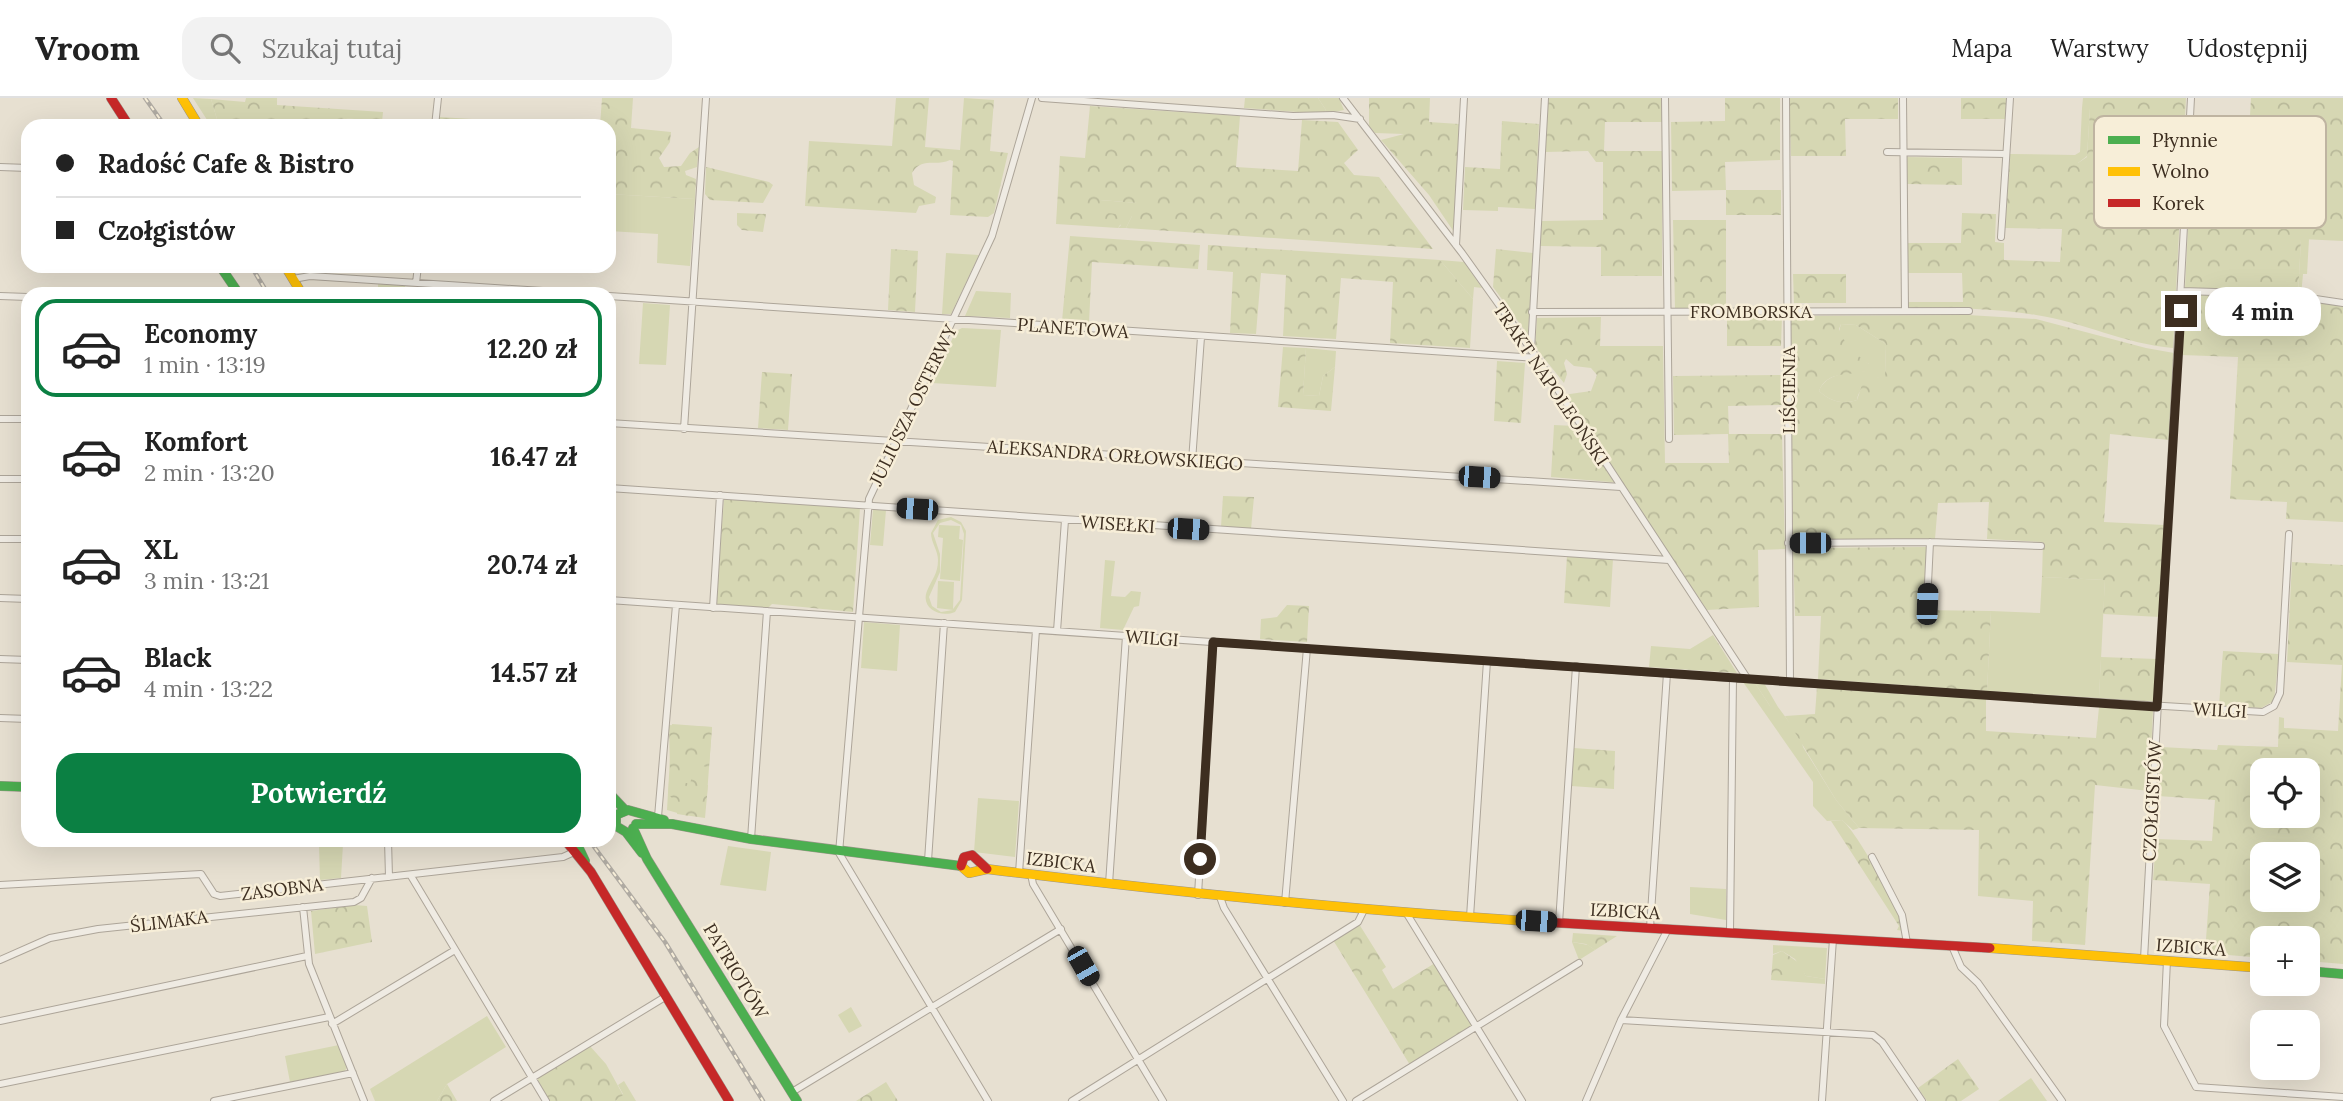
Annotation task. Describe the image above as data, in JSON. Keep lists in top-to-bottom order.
{
  "streets": {
    "street": [
      "FROMBORSKA",
      "PLANETOWA",
      "TRAKT NAPOLEOŃSKI",
      "LIŚCIENIA",
      "JULIUSZA OSTERWY",
      "ALEKSANDRA ORŁOWSKIEGO",
      "WISEŁKI",
      "WILGI",
      "CZOŁGISTÓW",
      "IZBICKA",
      "ZASOBNA",
      "ŚLIMAKA",
      "PATRIOTÓW"
    ]
  },
  "crossings": [
    ["FROMBORSKA", "LIŚCIENIA"],
    ["PLANETOWA", "TRAKT NAPOLEOŃSKI"],
    ["PLANETOWA", "JULIUSZA OSTERWY"],
    ["TRAKT NAPOLEOŃSKI", "ALEKSANDRA ORŁOWSKIEGO"],
    ["TRAKT NAPOLEOŃSKI", "WISEŁKI"],
    ["TRAKT NAPOLEOŃSKI", "WILGI"],
    ["LIŚCIENIA", "WILGI"],
    ["JULIUSZA OSTERWY", "ALEKSANDRA ORŁOWSKIEGO"],
    ["JULIUSZA OSTERWY", "WISEŁKI"],
    ["JULIUSZA OSTERWY", "WILGI"],
    ["WILGI", "CZOŁGISTÓW"],
    ["CZOŁGISTÓW", "IZBICKA"],
    ["ZASOBNA", "ŚLIMAKA"]
  ],
  "legend": ["Płynnie", "Wolno", "Korek"],
  "page": {
    "header": "Vroom",
    "search": "Szukaj tutaj",
    "nav": ["Mapa", "Warstwy", "Udostępnij"],
    "banner": ["Radość Cafe & Bistro", "Czołgistów"],
    "bubble": "4 min",
    "list": [
      {
        "name": "Economy",
        "note": "1 min · 13:19",
        "value": "12.20 zł"
      },
      {
        "name": "Komfort",
        "note": "2 min · 13:20",
        "value": "16.47 zł"
      },
      {
        "name": "XL",
        "note": "3 min · 13:21",
        "value": "20.74 zł"
      },
      {
        "name": "Black",
        "note": "4 min · 13:22",
        "value": "14.57 zł"
      }
    ],
    "buttons": "Potwierdź",
    "map_buttons": ["+", "−"]
  }
}
